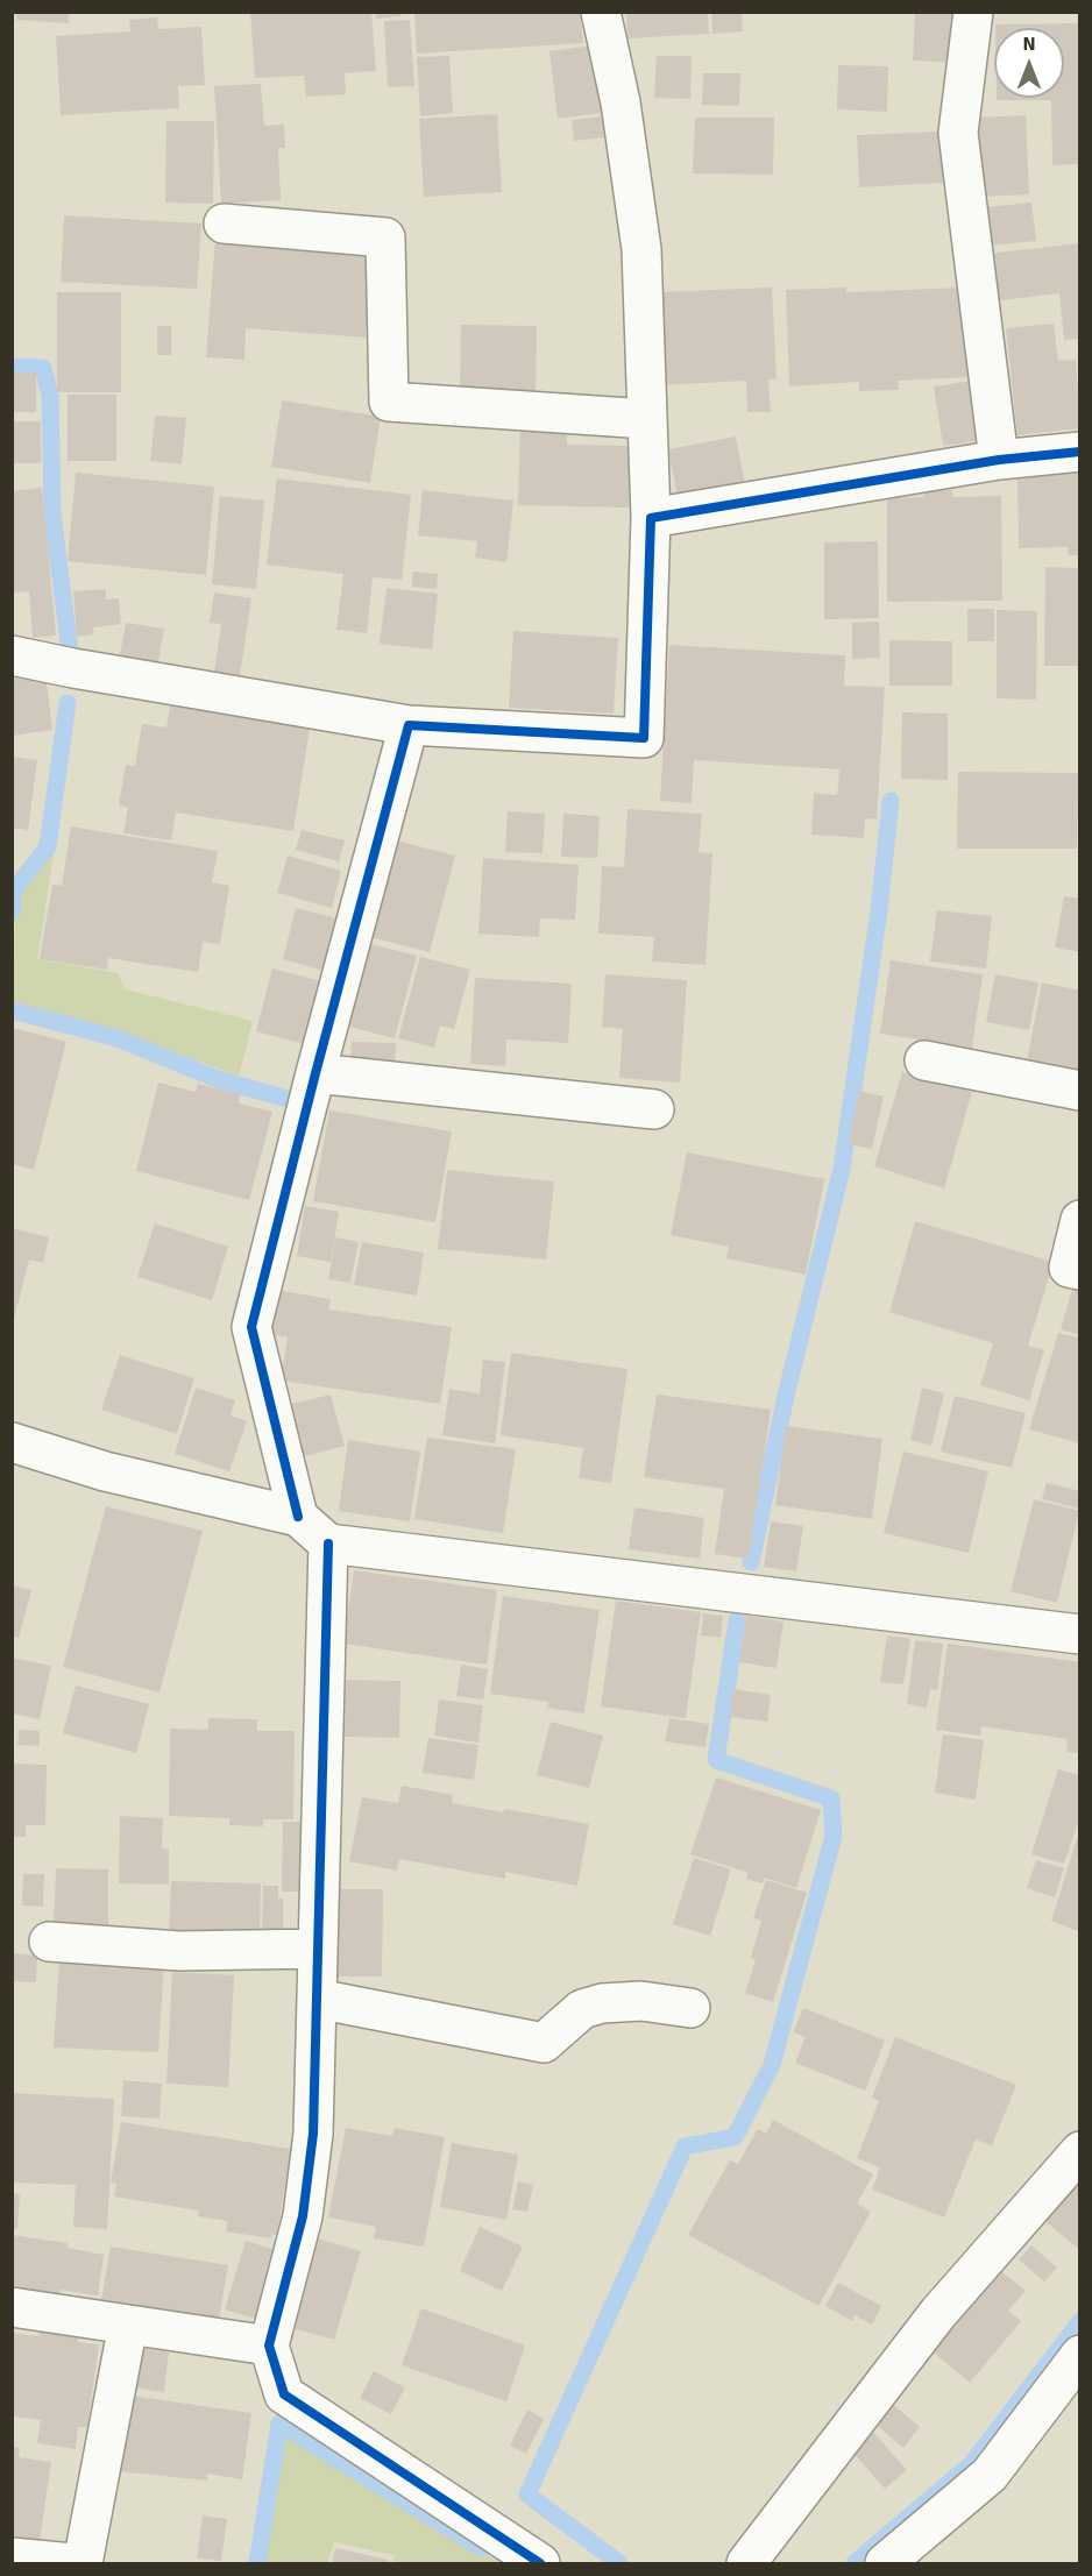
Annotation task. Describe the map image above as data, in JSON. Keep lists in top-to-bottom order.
{
  "north": "top"
}
